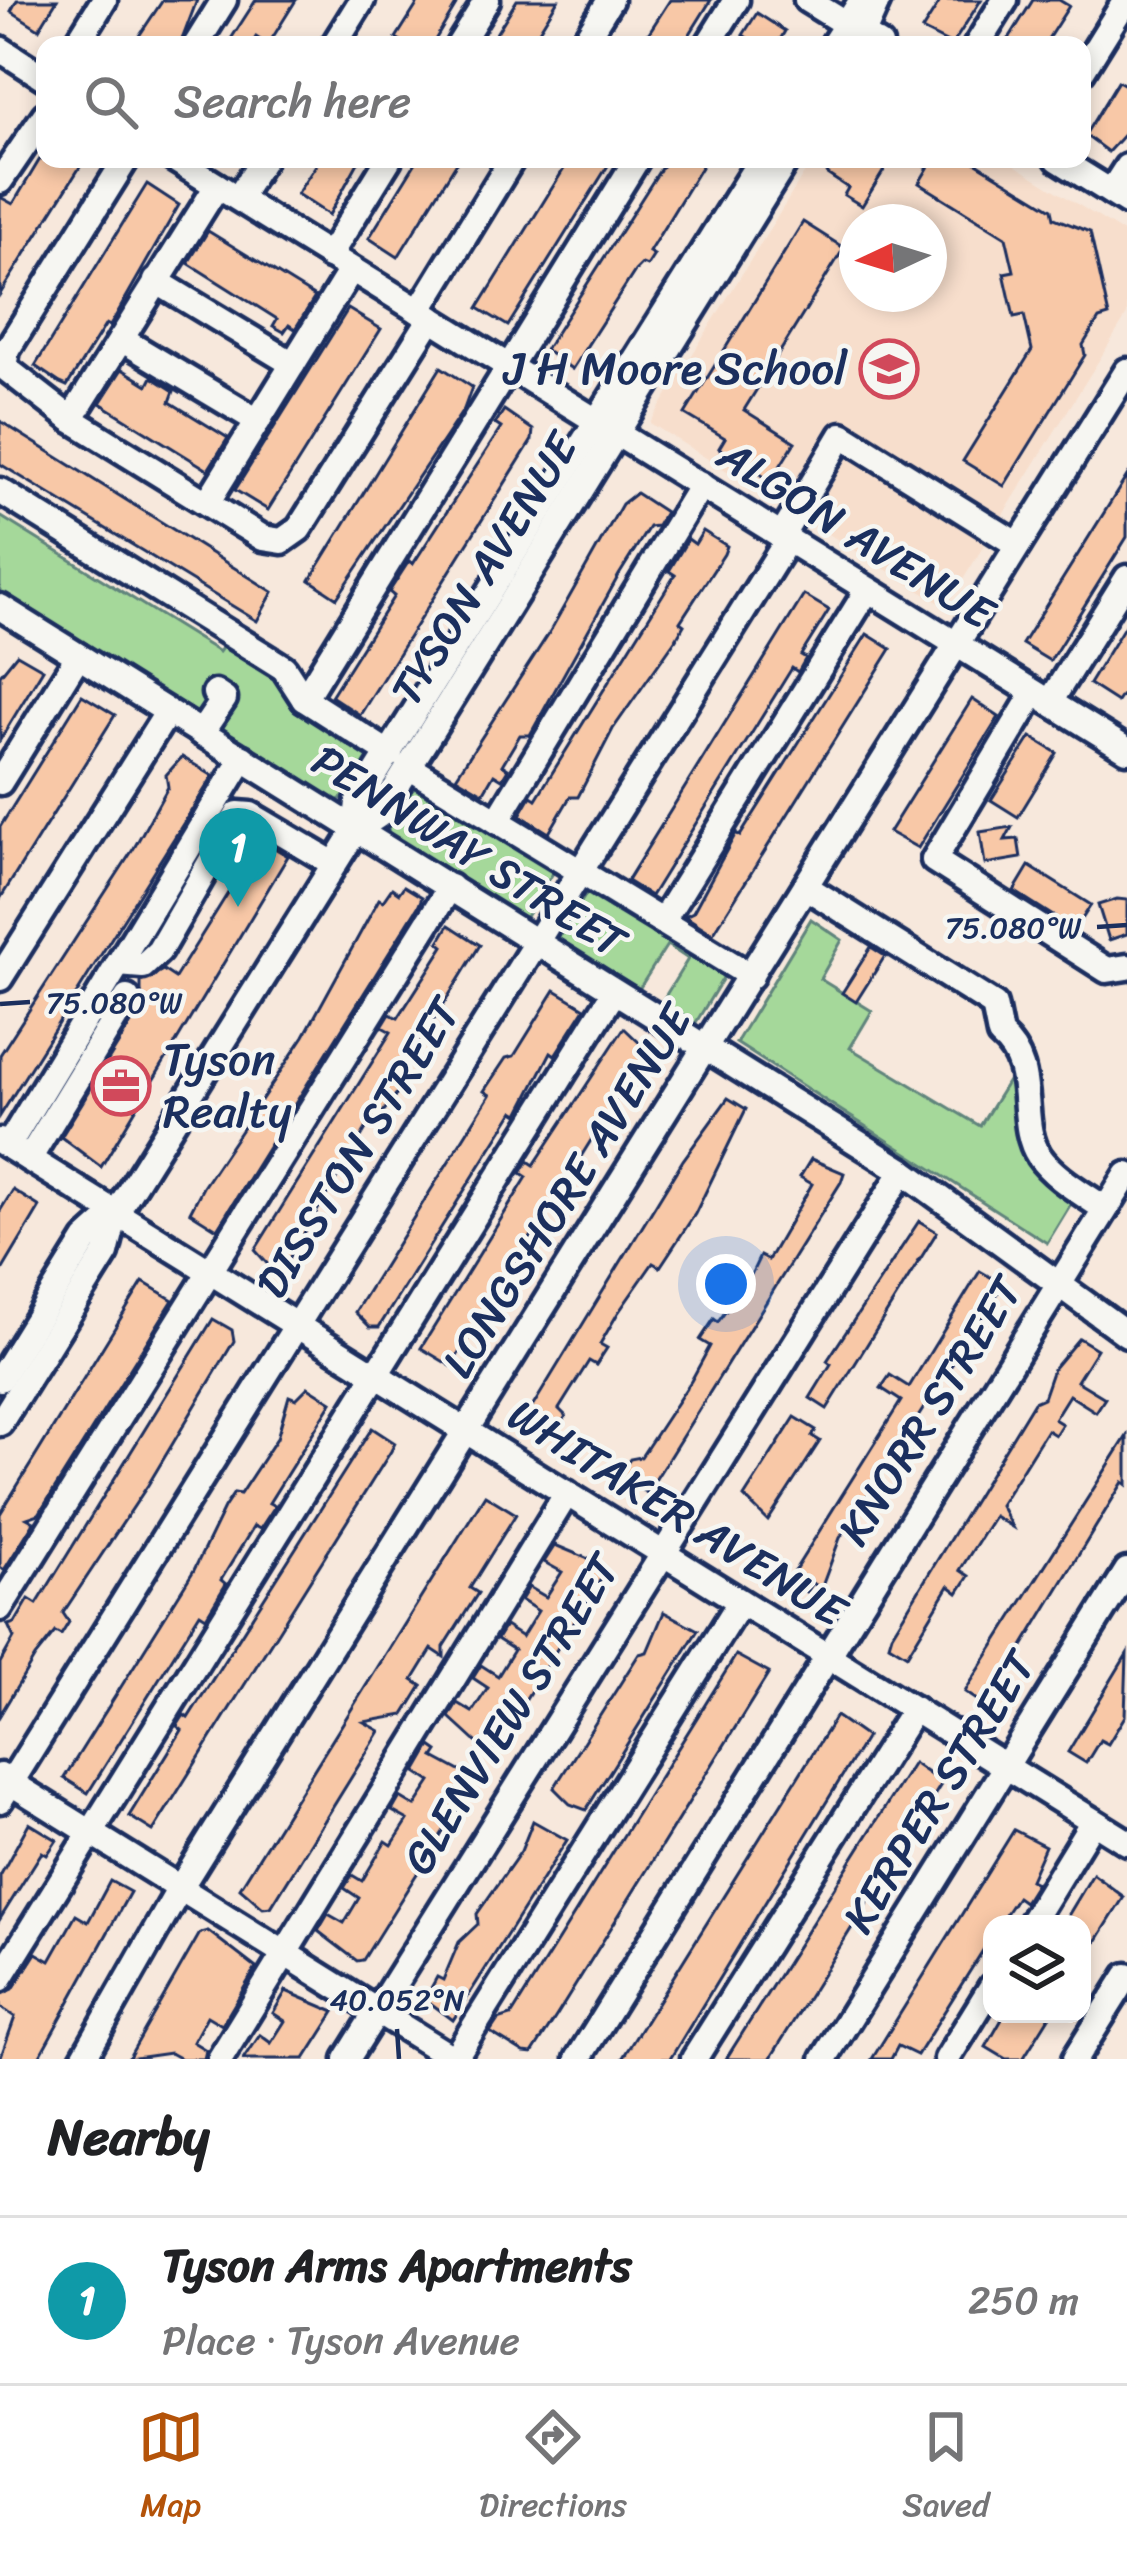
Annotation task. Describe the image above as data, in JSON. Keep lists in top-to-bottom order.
{
  "streets": {
    "street": [
      "ALGON AVENUE",
      "TYSON AVENUE",
      "PENNWAY STREET",
      "DISSTON STREET",
      "LONGSHORE AVENUE",
      "KNORR STREET",
      "WHITAKER AVENUE",
      "GLENVIEW STREET",
      "KERPER STREET"
    ]
  },
  "crossings": [
    ["ALGON AVENUE", "TYSON AVENUE"],
    ["ALGON AVENUE", "DISSTON STREET"],
    ["ALGON AVENUE", "LONGSHORE AVENUE"],
    ["TYSON AVENUE", "PENNWAY STREET"],
    ["TYSON AVENUE", "WHITAKER AVENUE"],
    ["PENNWAY STREET", "DISSTON STREET"],
    ["PENNWAY STREET", "LONGSHORE AVENUE"],
    ["PENNWAY STREET", "KNORR STREET"],
    ["PENNWAY STREET", "GLENVIEW STREET"],
    ["DISSTON STREET", "LONGSHORE AVENUE"],
    ["DISSTON STREET", "WHITAKER AVENUE"],
    ["LONGSHORE AVENUE", "WHITAKER AVENUE"],
    ["KNORR STREET", "WHITAKER AVENUE"],
    ["WHITAKER AVENUE", "GLENVIEW STREET"],
    ["WHITAKER AVENUE", "KERPER STREET"]
  ],
  "places": {
    "school or university": ["J H Moore School"],
    "office": ["Tyson Realty"]
  },
  "north": "left",
  "page": {
    "search": "Search here",
    "pins": "1",
    "heading": "Nearby",
    "list": [
      {
        "mark": "1",
        "name": "Tyson Arms Apartments",
        "note": "Place · Tyson Avenue",
        "value": "250 m"
      }
    ],
    "nav": ["Map", "Directions", "Saved"]
  },
  "coordinates": ["75.080°W", "40.052°N"]
}
